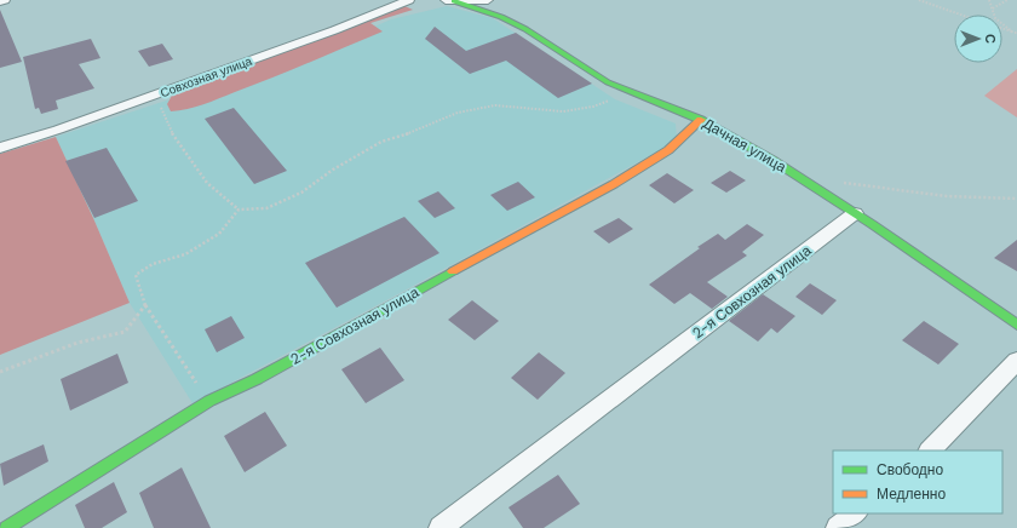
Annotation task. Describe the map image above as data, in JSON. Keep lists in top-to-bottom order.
{
  "streets": {
    "street": ["Совхозная улица", "Дачная улица", "2-я Совхозная улица"]
  },
  "crossings": [
    ["Дачная улица", "2-я Совхозная улица"]
  ],
  "legend": ["Свободно", "Медленно"],
  "north": "right"
}
